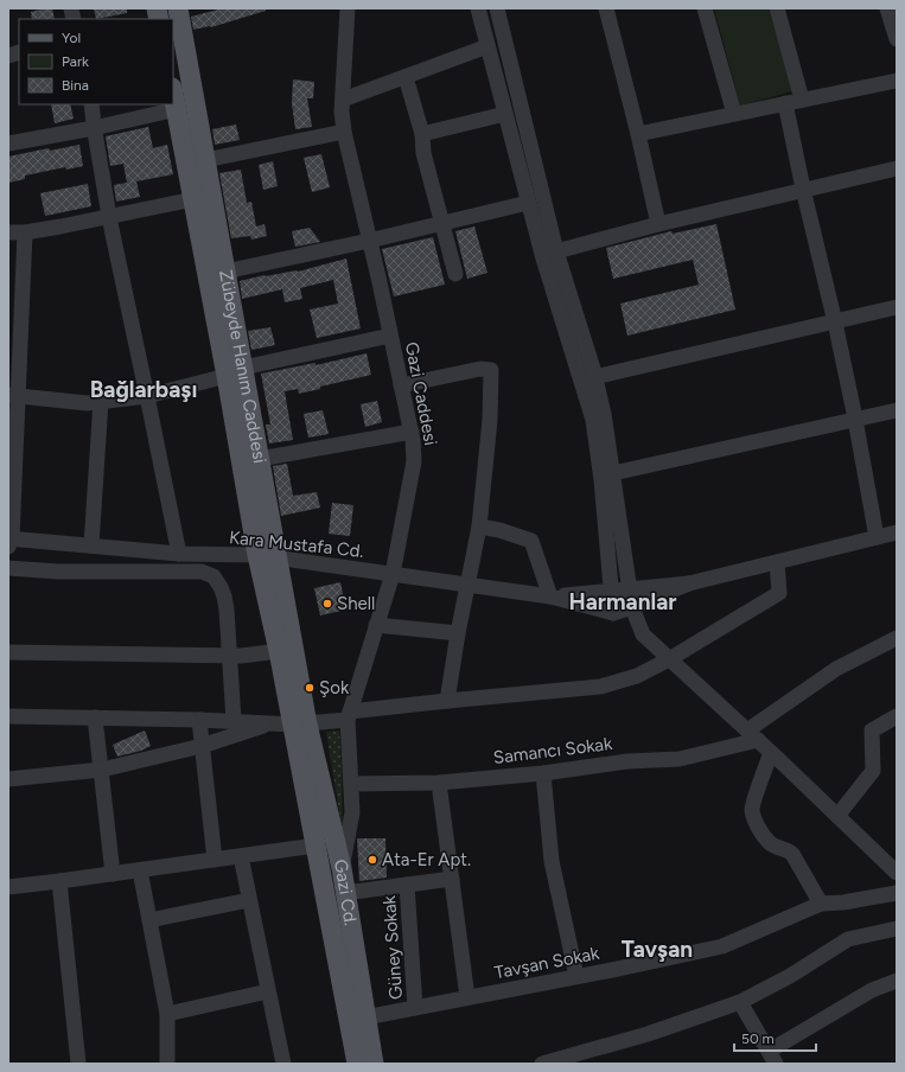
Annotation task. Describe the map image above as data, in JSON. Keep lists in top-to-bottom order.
{
  "streets": {
    "main road": ["Zübeyde Hanım Caddesi", "Gazi Cd."],
    "street": [
      "Gazi Caddesi",
      "Kara Mustafa Cd.",
      "Samancı Sokak",
      "Güney Sokak",
      "Tavşan Sokak"
    ]
  },
  "crossings": [
    ["Zübeyde Hanım Caddesi", "Kara Mustafa Cd."],
    ["Zübeyde Hanım Caddesi", "Gazi Cd."],
    ["Gazi Caddesi", "Kara Mustafa Cd."],
    ["Gazi Caddesi", "Samancı Sokak"],
    ["Gazi Caddesi", "Gazi Cd."],
    ["Gazi Cd.", "Tavşan Sokak"],
    ["Güney Sokak", "Tavşan Sokak"]
  ],
  "districts": ["Bağlarbaşı", "Harmanlar", "Tavşan"],
  "places": ["Shell", "Şok", "Ata-Er Apt."],
  "legend": ["Yol", "Park", "Bina"],
  "scale_bar": "50 m"
}
